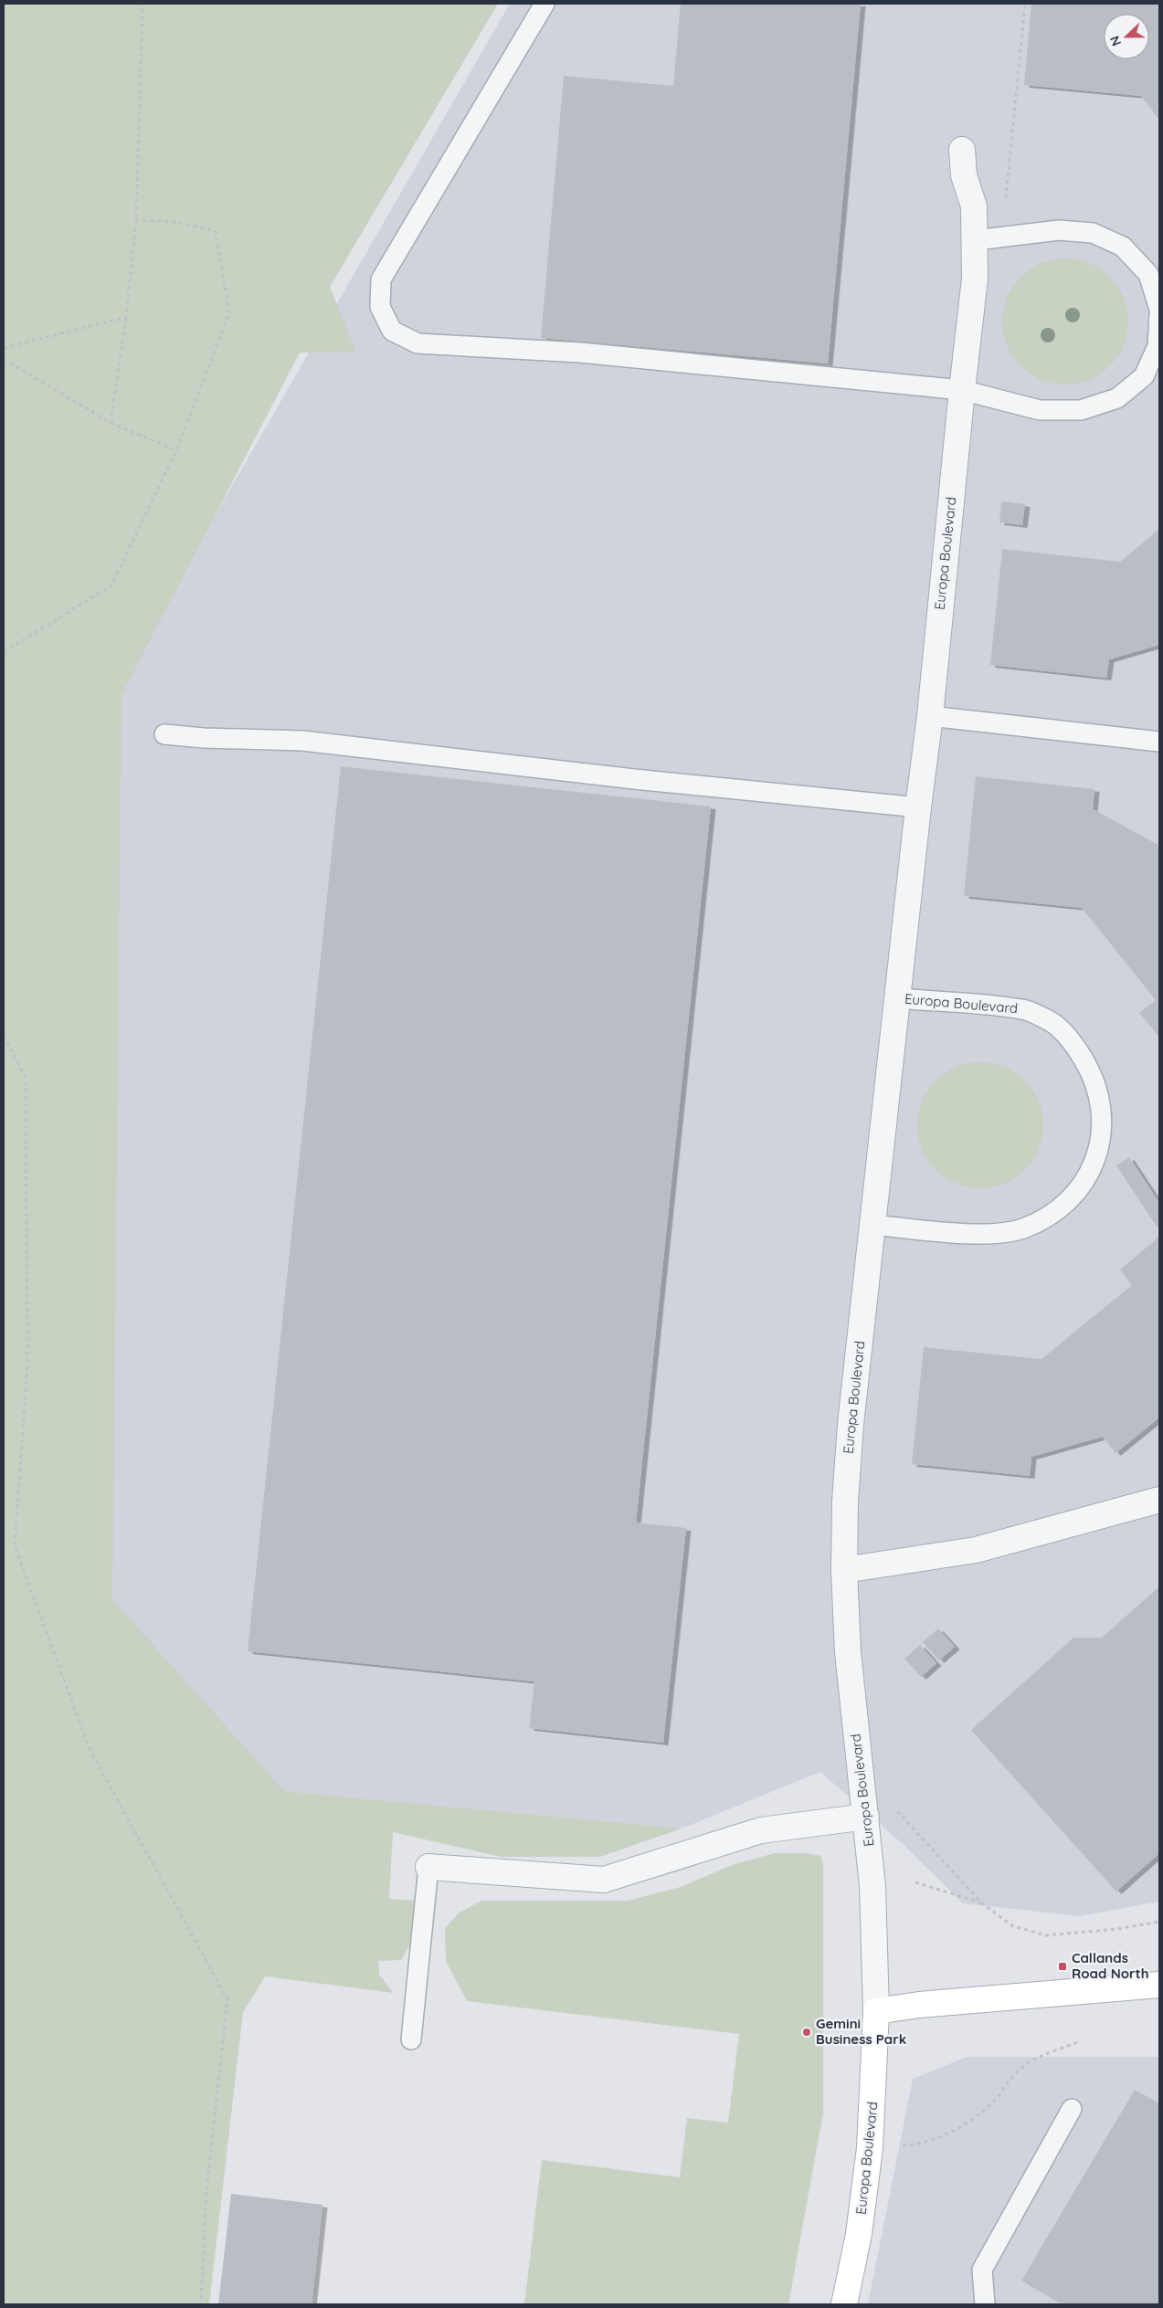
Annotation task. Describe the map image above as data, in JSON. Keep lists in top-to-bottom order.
{
  "streets": {
    "street": ["Europa Boulevard"]
  },
  "places": {
    "transit": ["Callands Road North"],
    "other": ["Gemini Business Park"]
  },
  "north": "left"
}
